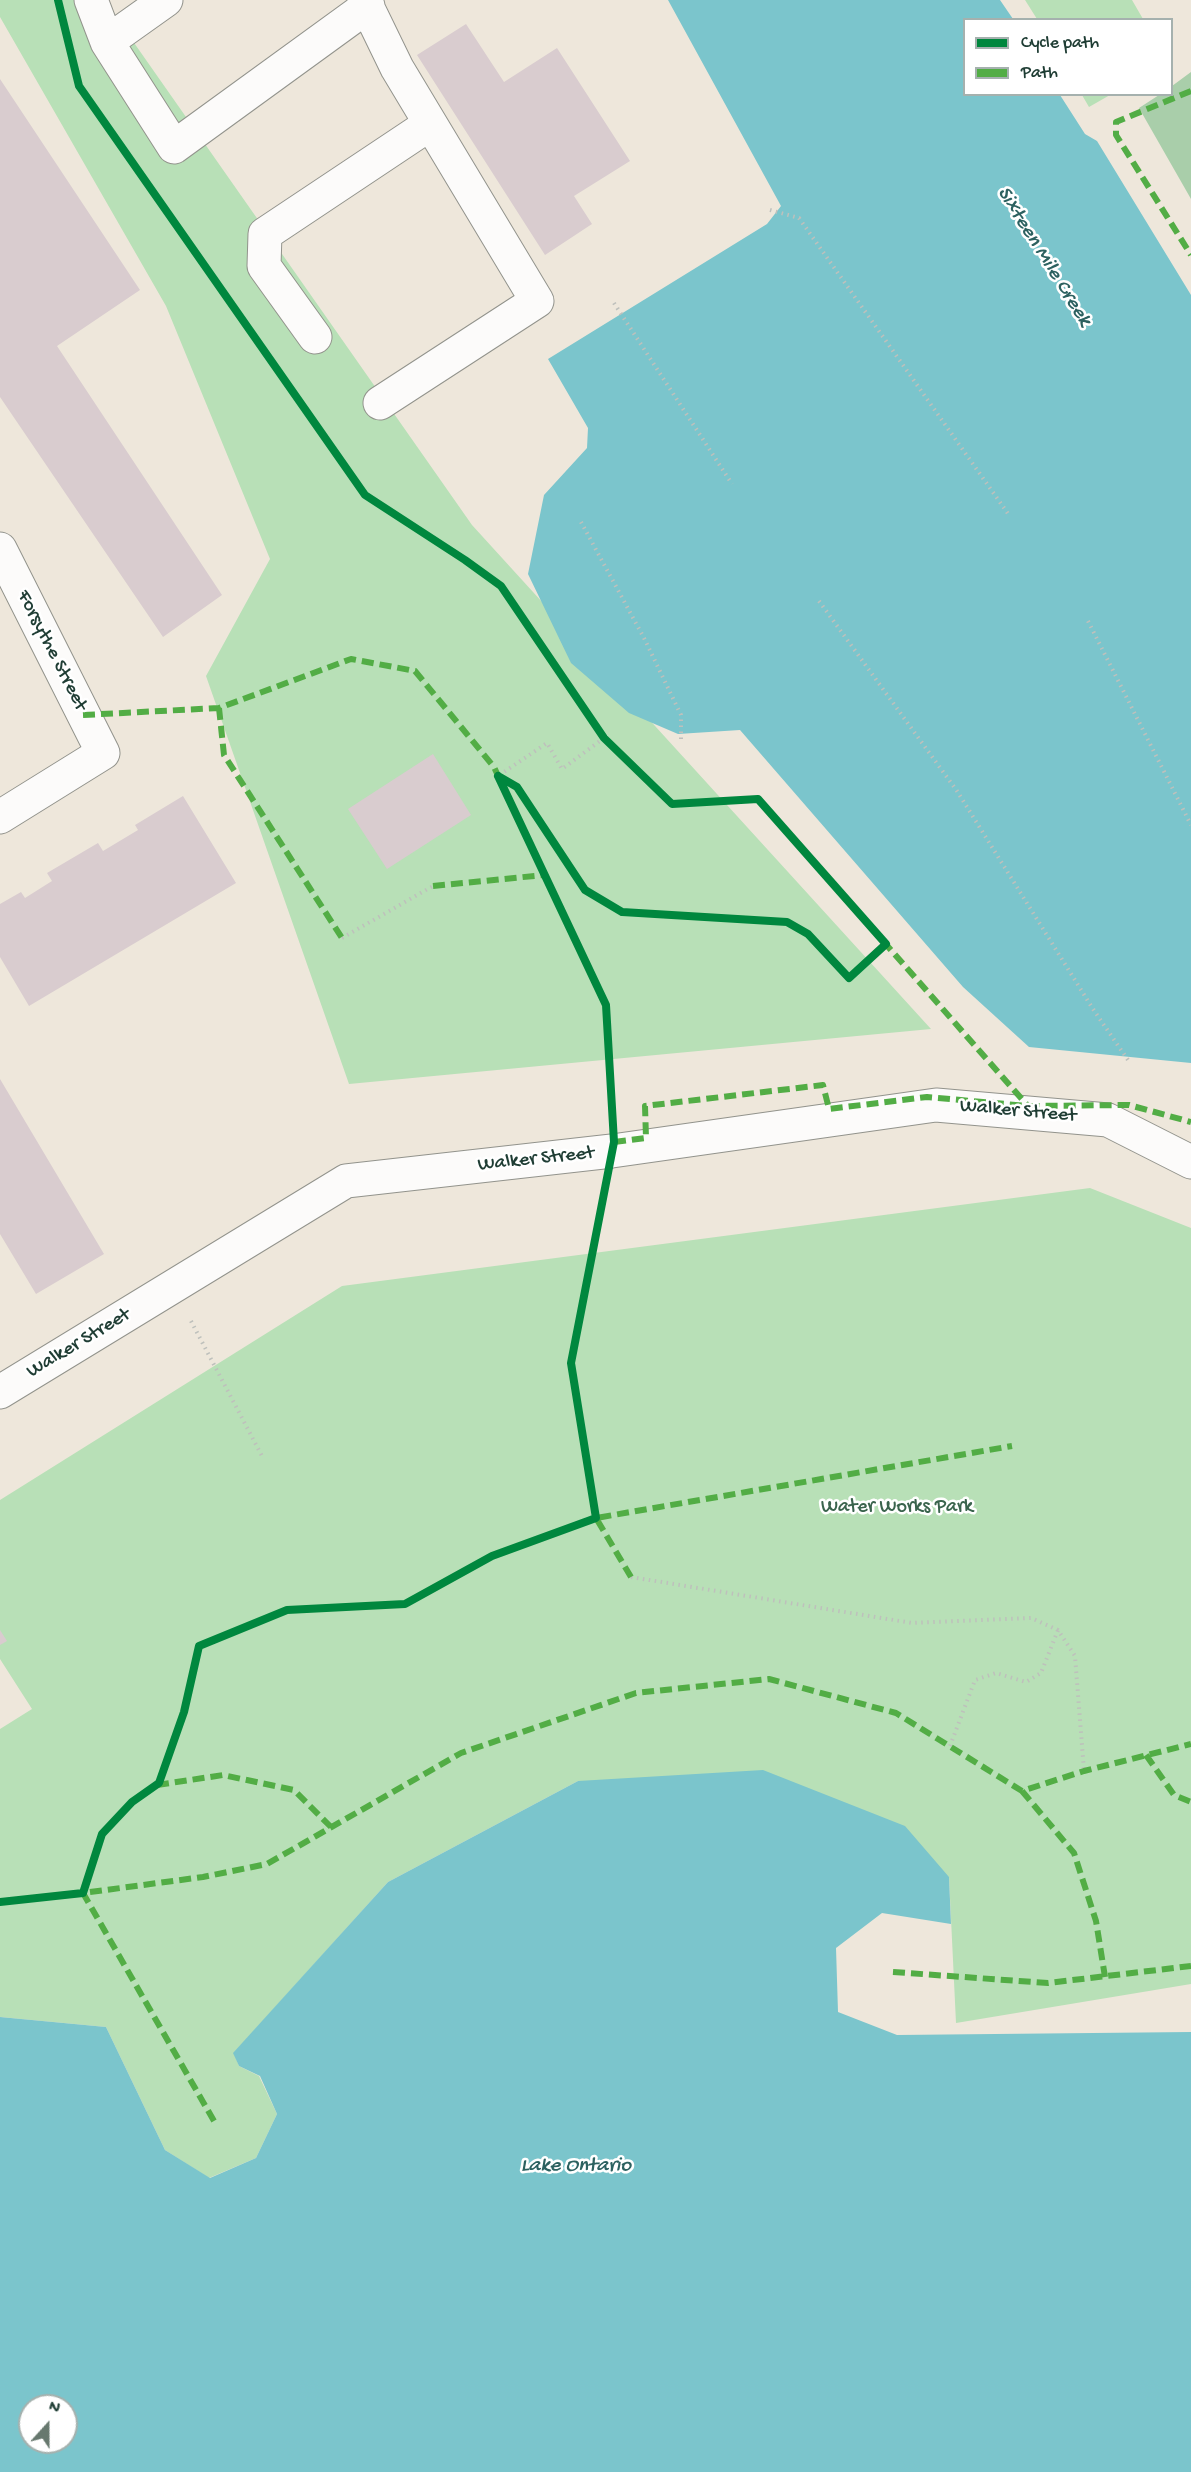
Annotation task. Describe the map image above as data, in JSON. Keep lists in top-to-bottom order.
{
  "streets": {
    "street": ["Forsythe Street", "Walker Street"]
  },
  "water": ["Sixteen Mile Creek", "Lake Ontario"],
  "parks": ["Water Works Park"],
  "legend": ["Cycle path", "Path"],
  "north": "top"
}
